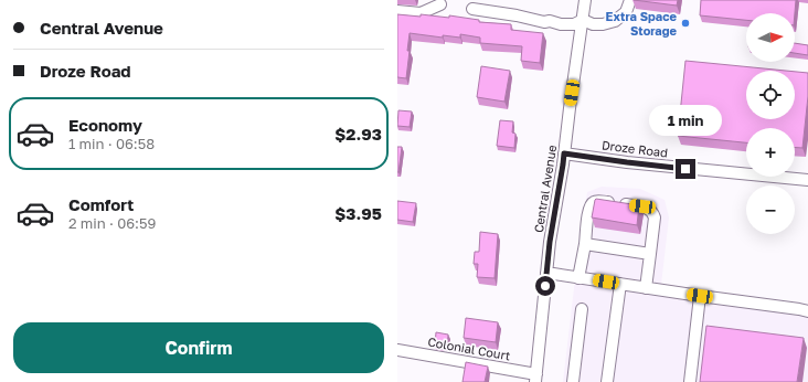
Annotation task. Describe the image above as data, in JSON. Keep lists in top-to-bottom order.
{
  "streets": {
    "street": ["Droze Road", "Central Avenue", "Colonial Court"]
  },
  "crossings": [
    ["Droze Road", "Central Avenue"],
    ["Central Avenue", "Colonial Court"]
  ],
  "places": ["Extra Space Storage"],
  "north": "right",
  "page": {
    "banner": ["Central Avenue", "Droze Road"],
    "map_buttons": ["+", "−"],
    "list": [
      {
        "name": "Economy",
        "note": "1 min · 06:58",
        "value": "$2.93"
      },
      {
        "name": "Comfort",
        "note": "2 min · 06:59",
        "value": "$3.95"
      }
    ],
    "bubble": "1 min",
    "buttons": "Confirm"
  }
}
